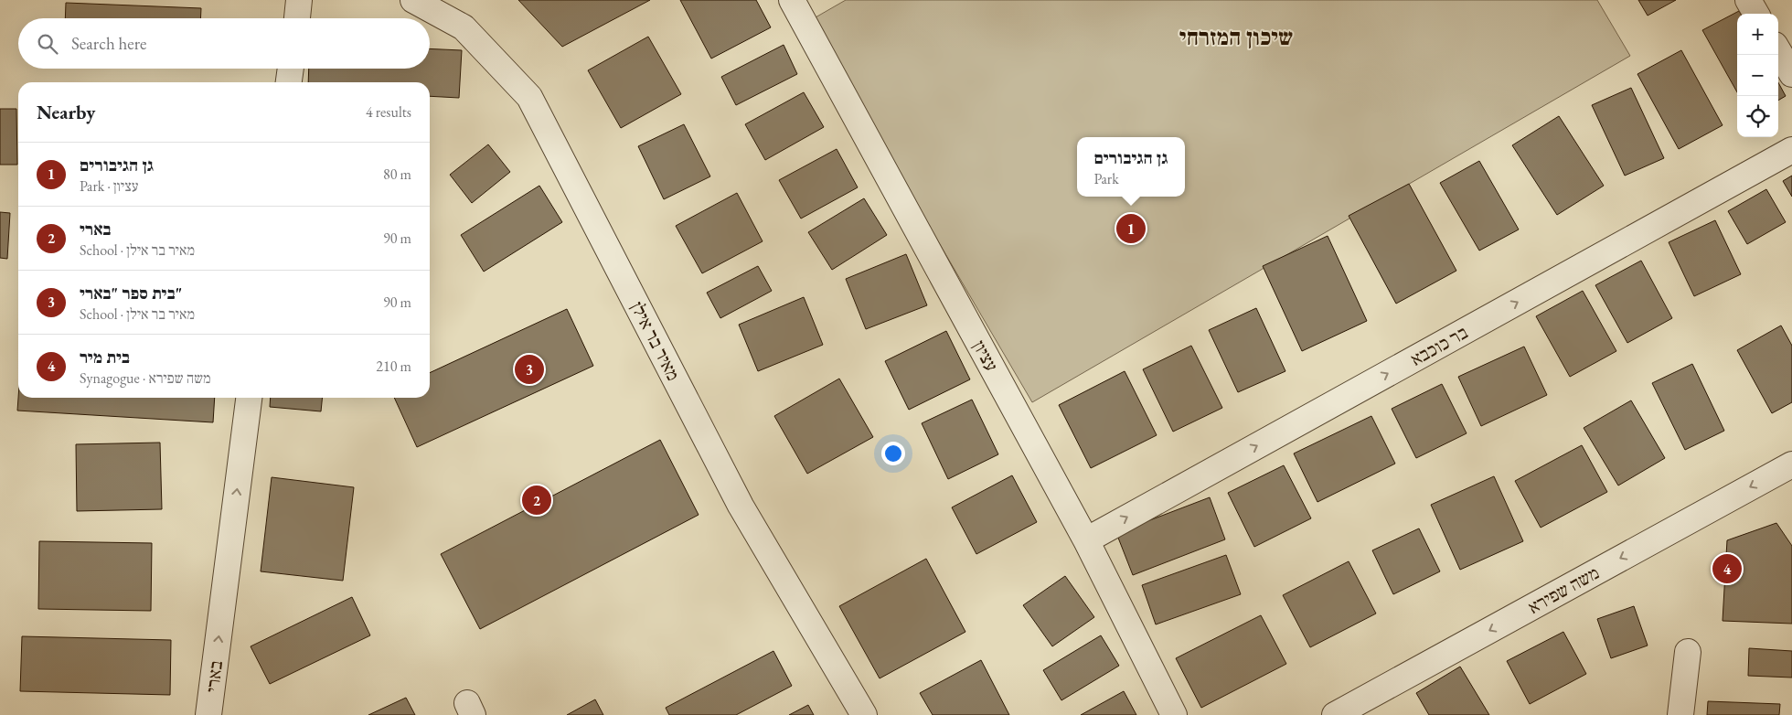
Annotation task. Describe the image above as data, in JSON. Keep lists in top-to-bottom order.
{
  "streets": {
    "street": [
      "מאיר בר אילן",
      "בר כוכבא",
      "עציון",
      "משה שפירא",
      "בארי"
    ]
  },
  "crossings": [
    ["בר כוכבא", "עציון"]
  ],
  "one_way": ["בר כוכבא", "משה שפירא", "בארי"],
  "districts": ["שיכון המזרחי"],
  "page": {
    "map_buttons": ["+", "−"],
    "search": "Search here",
    "heading": ["Nearby", "4 results"],
    "popup": ["גן הגיבורים", "Park"],
    "list": [
      {
        "mark": "1",
        "name": "גן הגיבורים",
        "note": "Park · עציון",
        "value": "80 m"
      },
      {
        "mark": "2",
        "name": "בארי",
        "note": "School · מאיר בר אילן",
        "value": "90 m"
      },
      {
        "mark": "3",
        "name": "בית ספר \"בארי\"",
        "note": "School · מאיר בר אילן",
        "value": "90 m"
      },
      {
        "mark": "4",
        "name": "בית מיר",
        "note": "Synagogue · משה שפירא",
        "value": "210 m"
      }
    ],
    "pins": [
      "1",
      "3",
      "2",
      "4"
    ]
  }
}
